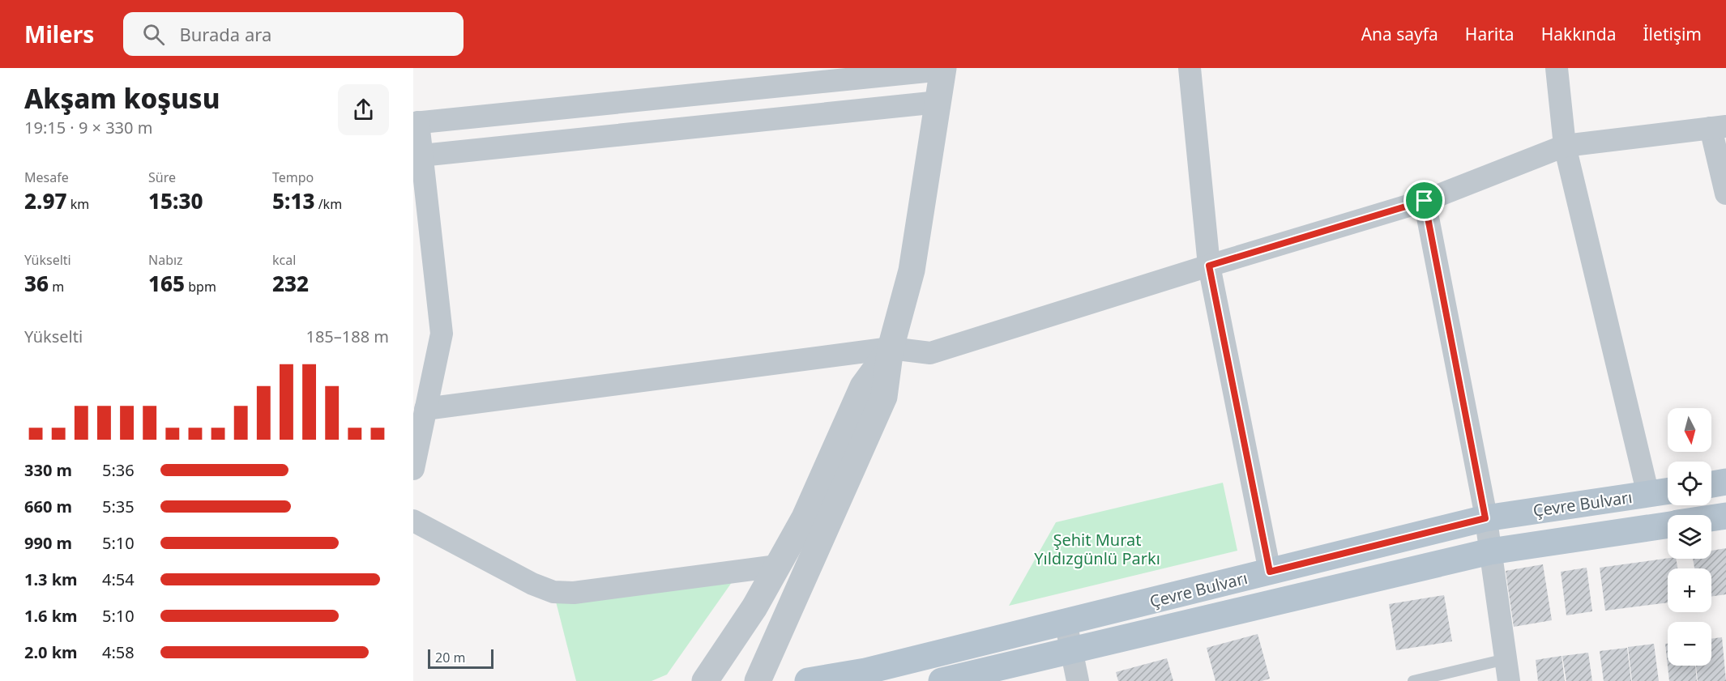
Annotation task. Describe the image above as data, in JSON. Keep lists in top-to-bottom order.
{
  "streets": {
    "main road": ["Çevre Bulvarı"]
  },
  "parks": ["Şehit Murat Yıldızgünlü Parkı"],
  "scale_bar": "20 m",
  "north": "bottom",
  "page": {
    "header": "Milers",
    "search": "Burada ara",
    "nav": [
      "Ana sayfa",
      "Harita",
      "Hakkında",
      "İletişim"
    ],
    "heading": ["Akşam koşusu", "19:15 · 9 × 330 m"],
    "stats": [
      ["Mesafe", "2.97 km"],
      ["Süre", "15:30"],
      ["Tempo", "5:13 /km"],
      ["Yükselti", "36 m"],
      ["Nabız", "165 bpm"],
      ["kcal", "232"]
    ],
    "chart": ["Yükselti", "185–188 m"],
    "map_buttons": ["+", "−"],
    "list": [
      {
        "name": "330 m",
        "note": "5:36"
      },
      {
        "name": "660 m",
        "note": "5:35"
      },
      {
        "name": "990 m",
        "note": "5:10"
      },
      {
        "name": "1.3 km",
        "note": "4:54"
      },
      {
        "name": "1.6 km",
        "note": "5:10"
      },
      {
        "name": "2.0 km",
        "note": "4:58"
      }
    ],
    "scale": "20 m"
  }
}
